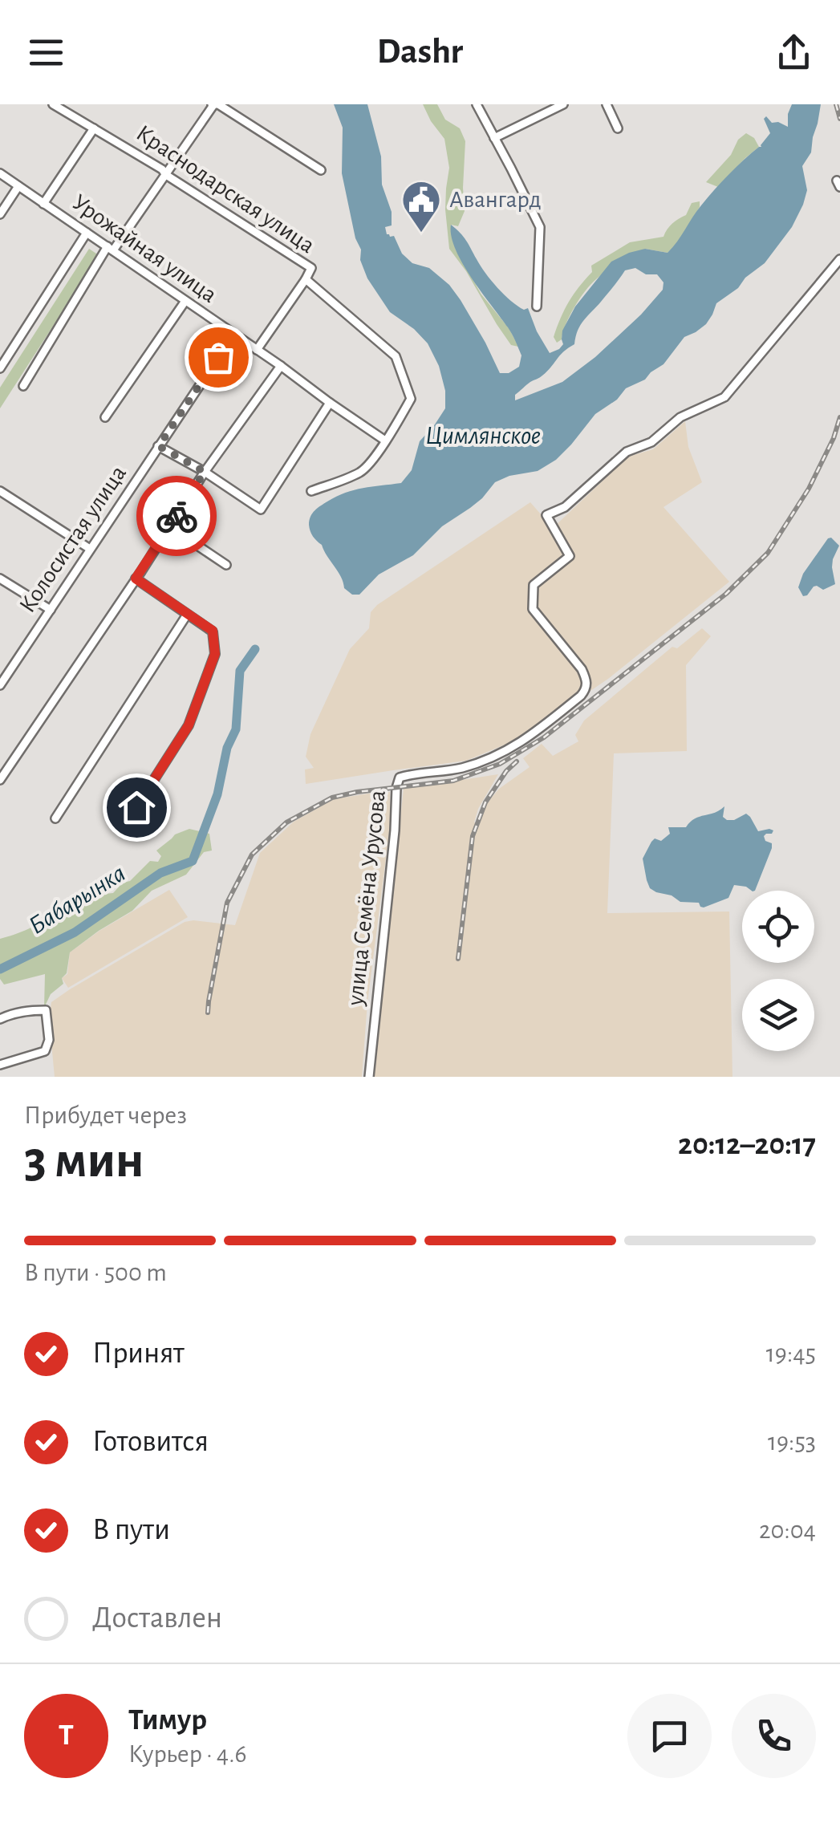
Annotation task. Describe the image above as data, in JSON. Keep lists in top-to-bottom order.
{
  "streets": {
    "street": [
      "Краснодарская улица",
      "Урожайная улица",
      "Колосистая улица",
      "улица Семёна Урусова"
    ]
  },
  "crossings": [
    ["Краснодарская улица", "Урожайная улица"],
    ["Урожайная улица", "Колосистая улица"]
  ],
  "water": ["Цимлянское", "Бабарынка"],
  "places": {
    "public building": ["Авангард"]
  },
  "page": {
    "header": "Dashr",
    "heading": ["3 мин", "Прибудет через", "20:12–20:17"],
    "panel": ["Тимур", "Курьер · 4.6"],
    "bar": "В пути · 500 m",
    "list": [
      ["Принят", "19:45"],
      ["Готовится", "19:53"],
      ["В пути", "20:04"],
      "Доставлен"
    ],
    "round": "Т"
  }
}
